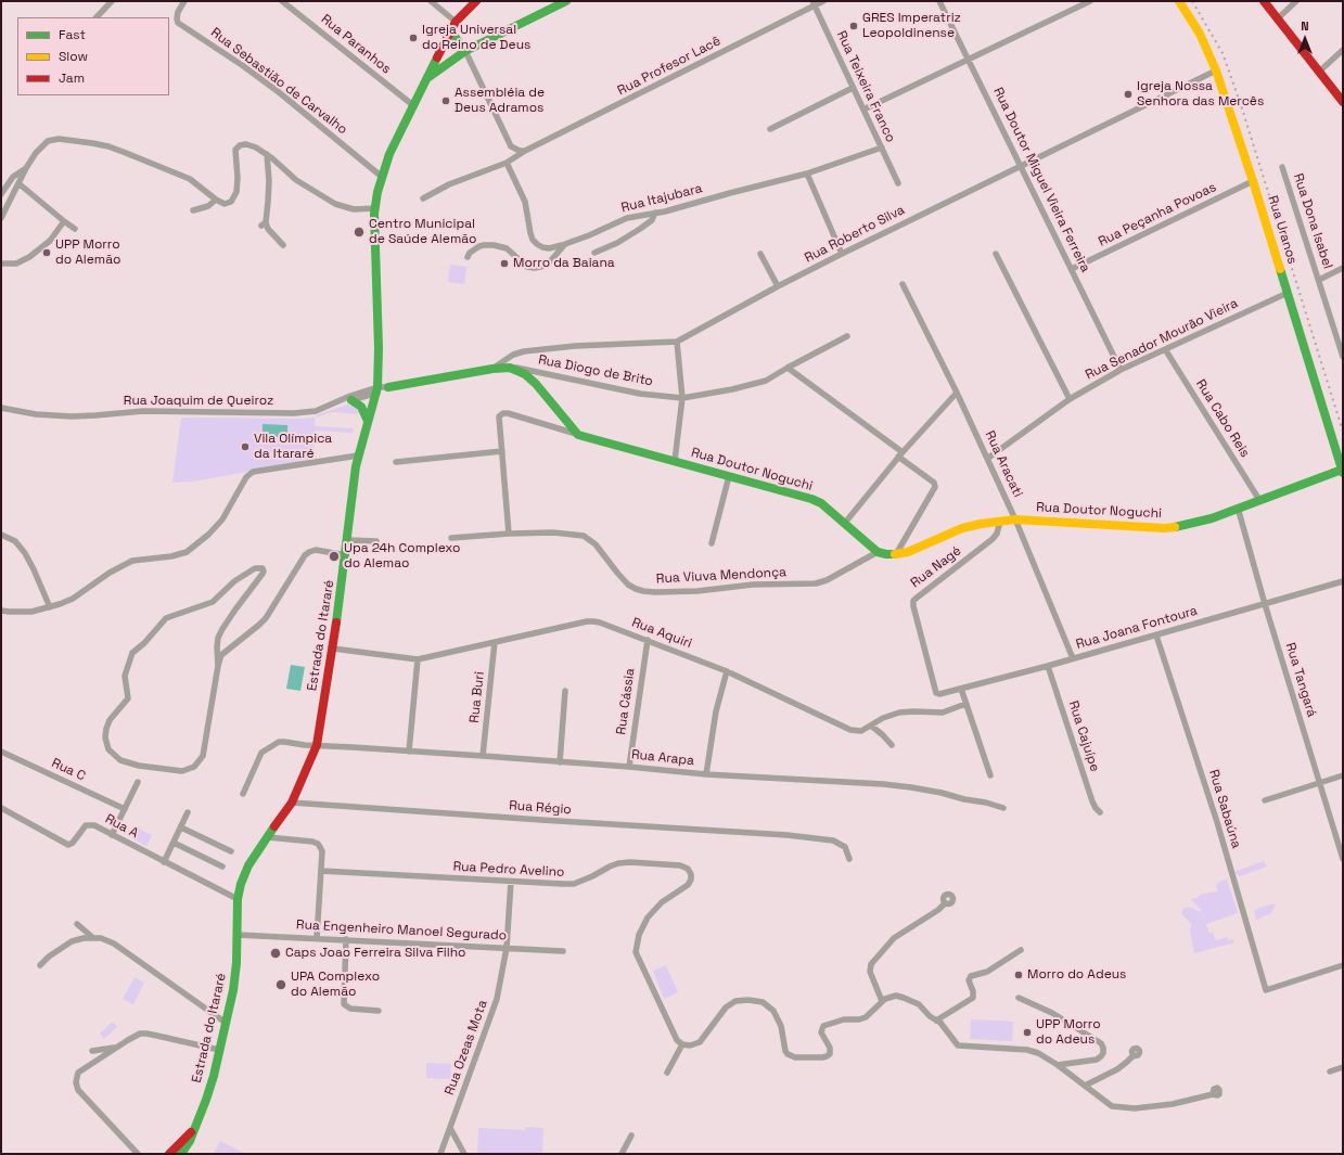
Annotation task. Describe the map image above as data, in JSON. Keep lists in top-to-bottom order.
{
  "streets": {
    "main road": ["Rua Uranos", "Rua Doutor Noguchi", "Estrada do Itararé"],
    "street": [
      "Rua Paranhos",
      "Rua Profesor Lacê",
      "Rua Sebastião de Carvalho",
      "Rua Teixeira Franco",
      "Rua Doutor Miguel Vieira Ferreira",
      "Rua Itajubara",
      "Rua Peçanha Povoas",
      "Rua Dona Isabel",
      "Rua Roberto Silva",
      "Rua Senador Mourão Vieira",
      "Rua Diogo de Brito",
      "Rua Joaquim de Queiroz",
      "Rua Cabo Reis",
      "Rua Aracati",
      "Rua Nagé",
      "Rua Viuva Mendonça",
      "Rua Joana Fontoura",
      "Rua Aquiri",
      "Rua Tangará",
      "Rua Buri",
      "Rua Cássia",
      "Rua Cajuípe",
      "Rua Arapa",
      "Rua C",
      "Rua Régio",
      "Rua Sabaúna",
      "Rua A",
      "Rua Pedro Avelino",
      "Rua Engenheiro Manoel Segurado",
      "Rua Ozeas Mota"
    ]
  },
  "crossings": [
    ["Rua Paranhos", "Estrada do Itararé"],
    ["Rua Profesor Lacê", "Rua Teixeira Franco"],
    ["Rua Sebastião de Carvalho", "Estrada do Itararé"],
    ["Rua Teixeira Franco", "Rua Itajubara"],
    ["Rua Doutor Miguel Vieira Ferreira", "Rua Peçanha Povoas"],
    ["Rua Doutor Miguel Vieira Ferreira", "Rua Roberto Silva"],
    ["Rua Doutor Miguel Vieira Ferreira", "Rua Senador Mourão Vieira"],
    ["Rua Peçanha Povoas", "Rua Uranos"],
    ["Rua Uranos", "Rua Roberto Silva"],
    ["Rua Uranos", "Rua Senador Mourão Vieira"],
    ["Rua Uranos", "Rua Doutor Noguchi"],
    ["Rua Senador Mourão Vieira", "Rua Cabo Reis"],
    ["Rua Senador Mourão Vieira", "Rua Aracati"],
    ["Rua Joaquim de Queiroz", "Estrada do Itararé"],
    ["Rua Cabo Reis", "Rua Doutor Noguchi"],
    ["Rua Aracati", "Rua Doutor Noguchi"],
    ["Rua Aracati", "Rua Joana Fontoura"],
    ["Rua Doutor Noguchi", "Rua Nagé"],
    ["Rua Doutor Noguchi", "Rua Viuva Mendonça"],
    ["Rua Doutor Noguchi", "Rua Tangará"],
    ["Rua Nagé", "Rua Joana Fontoura"],
    ["Rua Joana Fontoura", "Rua Tangará"],
    ["Rua Joana Fontoura", "Rua Cajuípe"],
    ["Rua Joana Fontoura", "Rua Sabaúna"],
    ["Rua Aquiri", "Estrada do Itararé"],
    ["Rua Aquiri", "Rua Buri"],
    ["Rua Aquiri", "Rua Cássia"],
    ["Estrada do Itararé", "Rua Arapa"],
    ["Estrada do Itararé", "Rua Régio"],
    ["Estrada do Itararé", "Rua A"],
    ["Estrada do Itararé", "Rua Engenheiro Manoel Segurado"],
    ["Rua Buri", "Rua Arapa"],
    ["Rua Cássia", "Rua Arapa"],
    ["Rua Pedro Avelino", "Rua Ozeas Mota"],
    ["Rua Engenheiro Manoel Segurado", "Rua Ozeas Mota"]
  ],
  "places": [
    "GRES Imperatriz Leopoldinense",
    "Igreja Universal do Reino de Deus",
    "Igreja Nossa Senhora das Mercês",
    "Assembléia de Deus Adramos",
    "Centro Municipal de Saúde Alemão",
    "UPP Morro do Alemão",
    "Morro da Baiana",
    "Vila Olímpica da Itararé",
    "Upa 24h Complexo do Alemao",
    "Caps Joao Ferreira Silva Filho",
    "Morro do Adeus",
    "UPA Complexo do Alemão",
    "UPP Morro do Adeus"
  ],
  "legend": ["Fast", "Slow", "Jam"],
  "north": "top"
}
